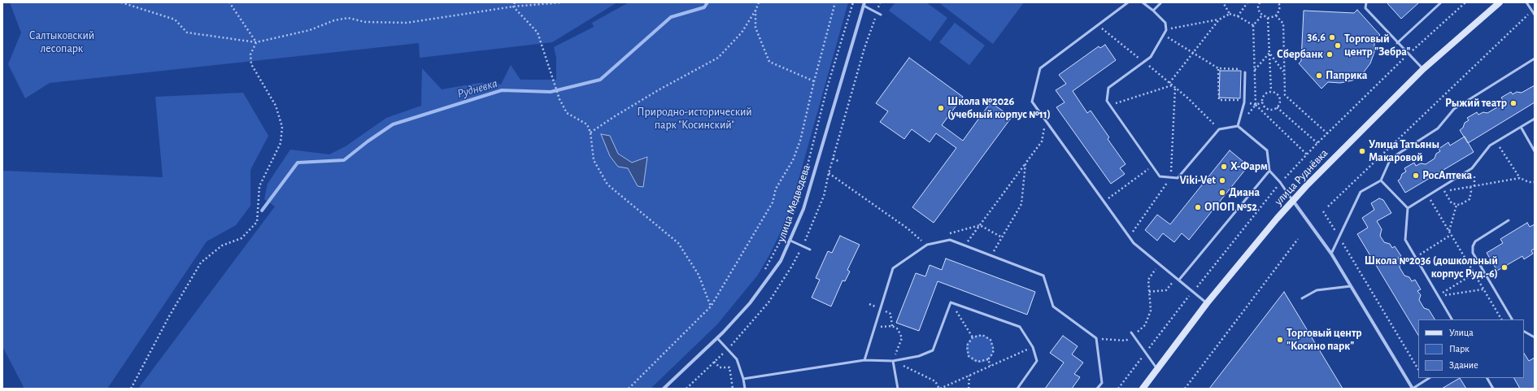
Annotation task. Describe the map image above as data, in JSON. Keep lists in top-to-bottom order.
{
  "streets": {
    "street": ["улица Руднёвка", "улица Медведева"]
  },
  "water": ["Рудневка"],
  "parks": ["Салтыковский лесопарк", "Природно-исторический парк \"Косинский\""],
  "places": [
    "36,6",
    "Торговый центр \"Зебра\"",
    "Сбербанк",
    "Паприка",
    "Рыжий театр",
    "Школа №2026 (учебный корпус №11)",
    "Улица Татьяны Макаровой",
    "X-Фарм",
    "РосАптека",
    "Viki-Vet",
    "Диана",
    "ОПОП №52",
    "Школа №2036 (дошкольный корпус Руд.-6)",
    "Торговый центр \"Косино парк\""
  ],
  "legend": ["Улица", "Парк", "Здание"]
}
